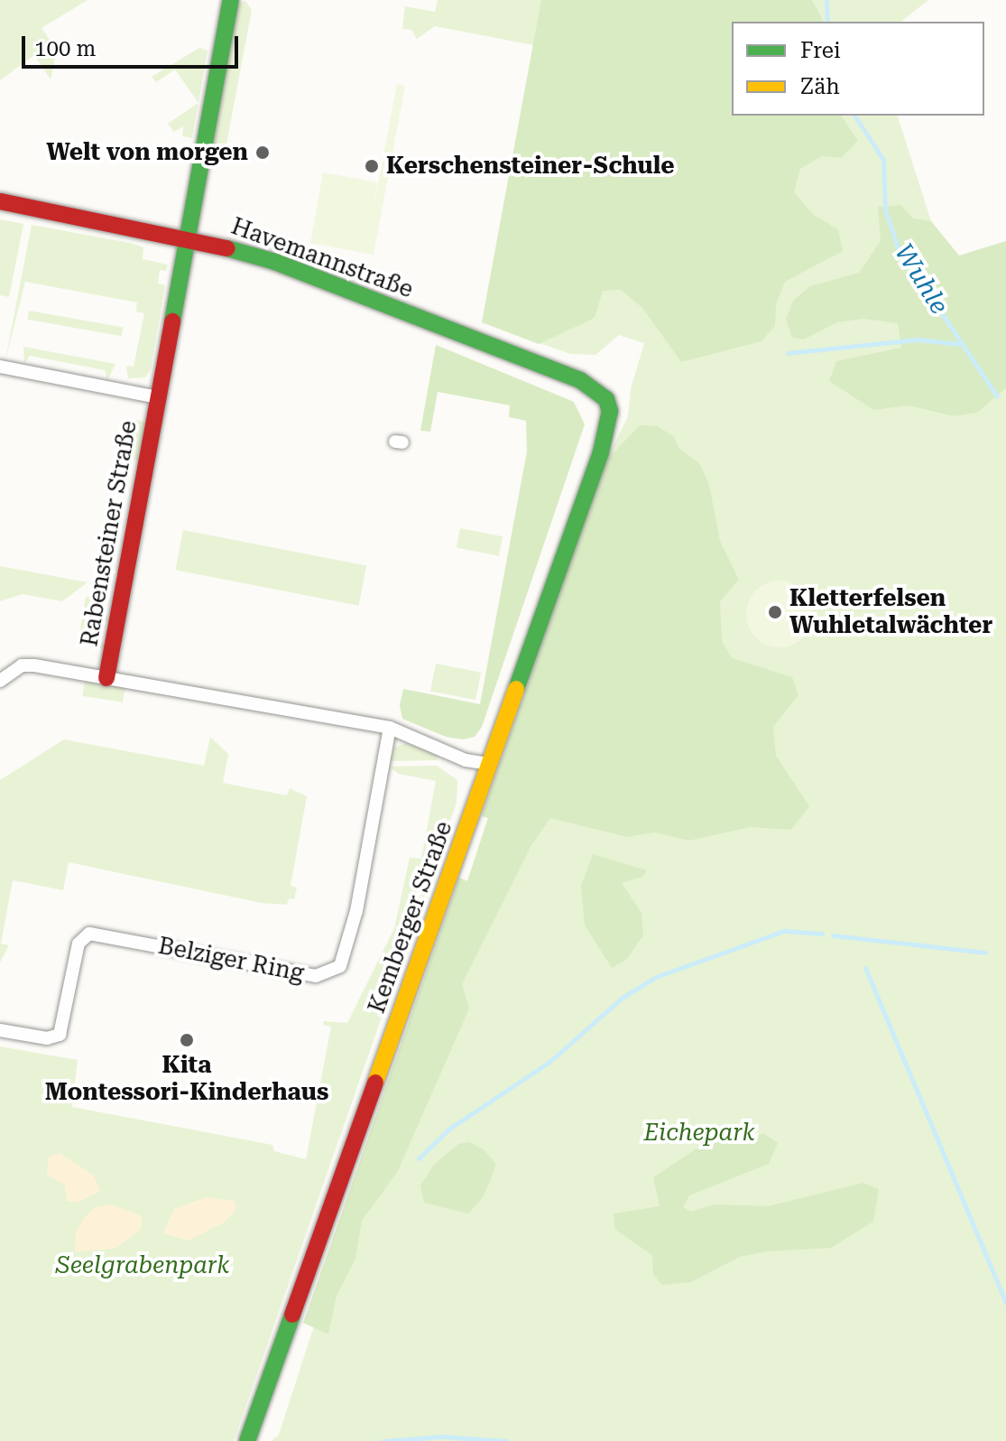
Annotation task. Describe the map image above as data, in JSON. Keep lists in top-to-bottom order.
{
  "streets": {
    "main road": ["Havemannstraße", "Rabensteiner Straße", "Kemberger Straße"],
    "street": ["Belziger Ring"]
  },
  "crossings": [
    ["Havemannstraße", "Rabensteiner Straße"],
    ["Havemannstraße", "Kemberger Straße"]
  ],
  "water": ["Wuhle"],
  "parks": ["Eichepark", "Seelgrabenpark"],
  "places": [
    "Welt von morgen",
    "Kerschensteiner-Schule",
    "Kletterfelsen Wuhletalwächter",
    "Kita Montessori-Kinderhaus"
  ],
  "legend": ["Frei", "Zäh"],
  "scale_bar": "100 m"
}
